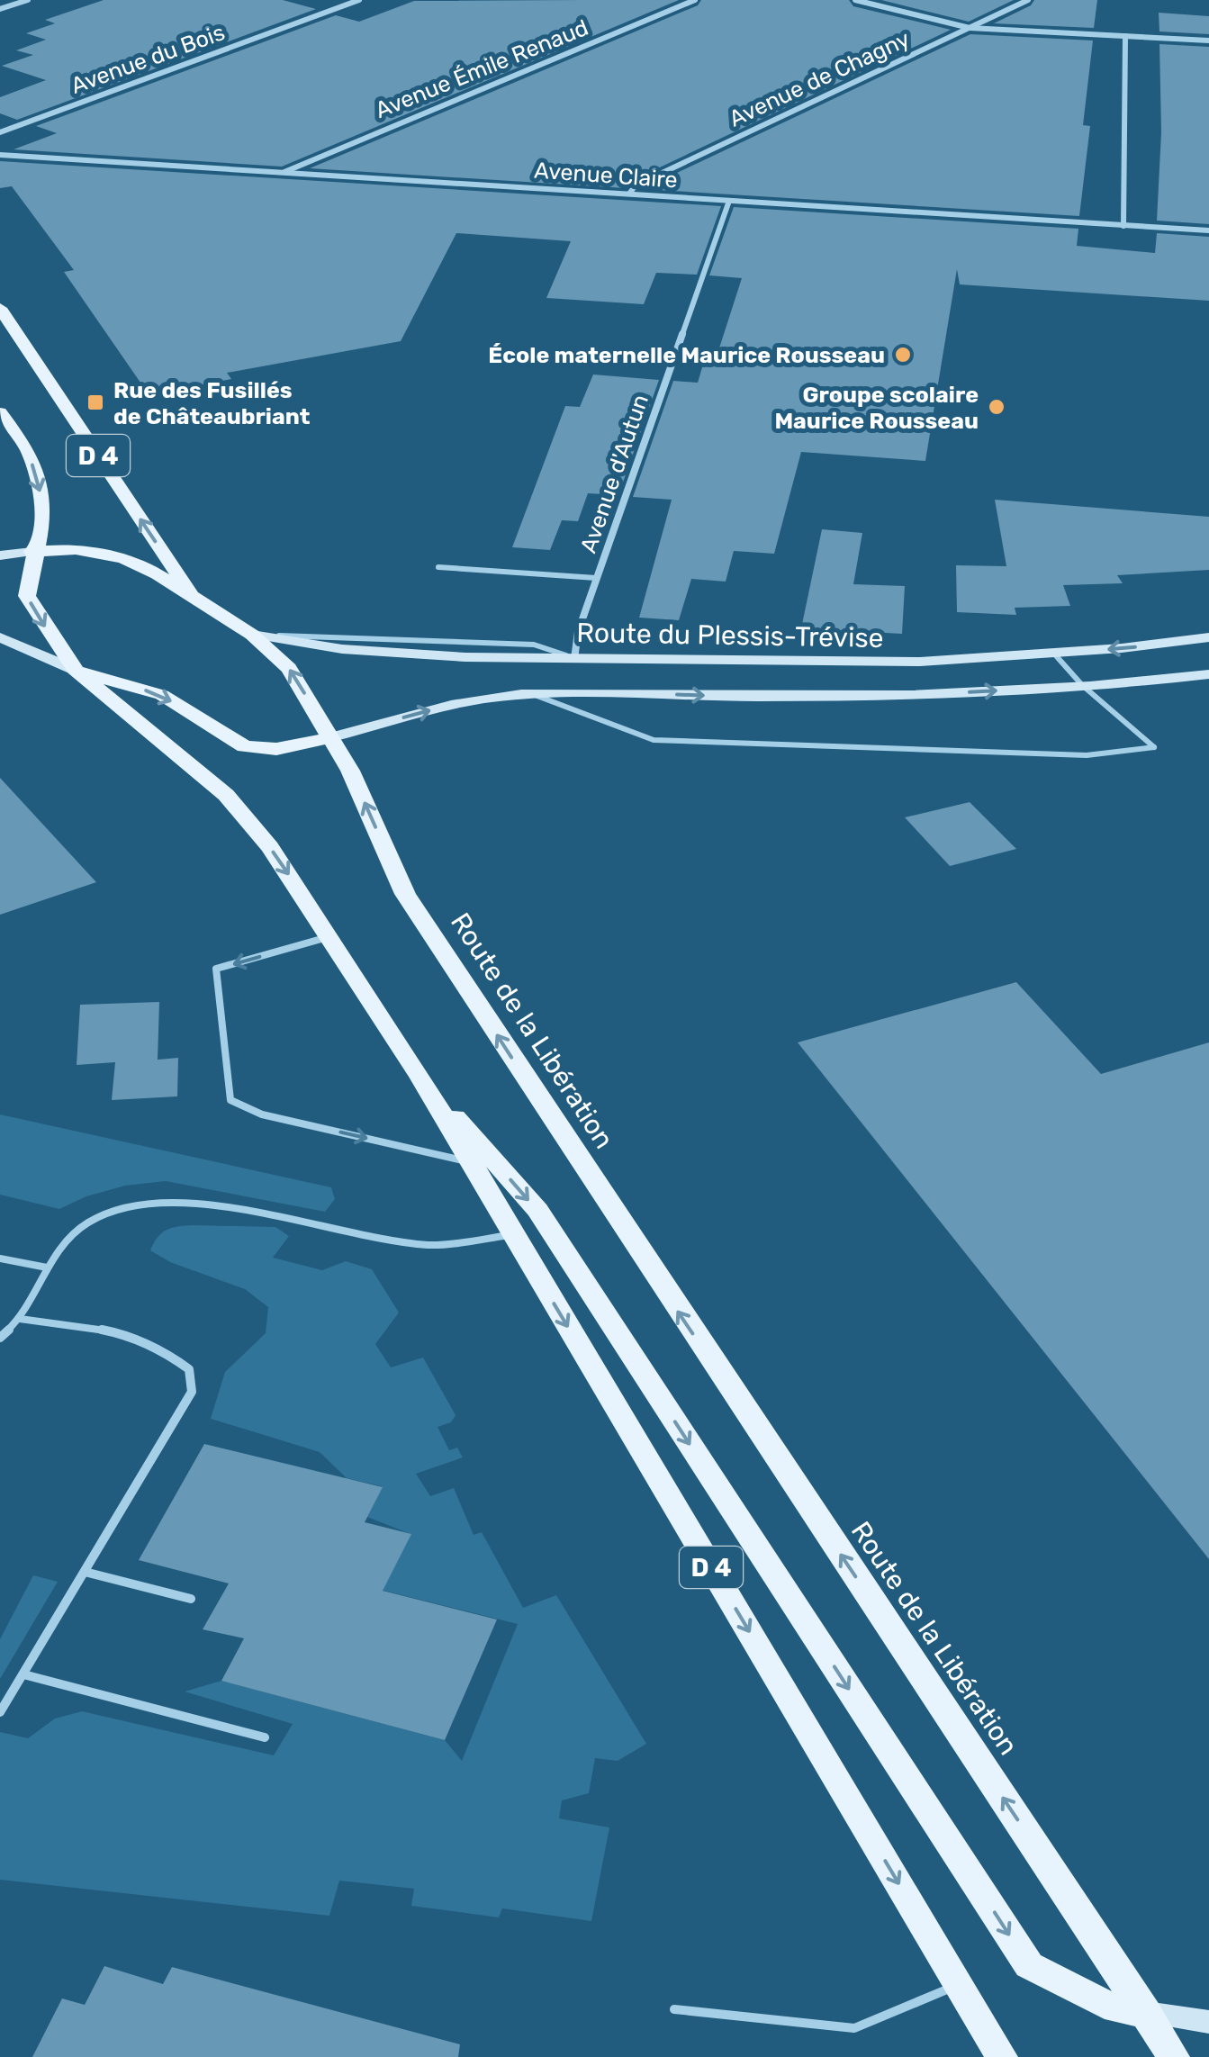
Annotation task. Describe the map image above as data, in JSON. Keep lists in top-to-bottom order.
{
  "streets": {
    "main road": ["D 4", "Route du Plessis-Trévise", "Route de la Libération"],
    "street": [
      "Avenue du Bois",
      "Avenue Émile Renaud",
      "Avenue de Chagny",
      "Avenue Claire",
      "Avenue d'Autun"
    ]
  },
  "crossings": [
    ["Avenue Émile Renaud", "Avenue Claire"],
    ["Avenue de Chagny", "Avenue Claire"],
    ["Avenue Claire", "Avenue d'Autun"],
    ["D 4", "Route de la Libération"],
    ["Avenue d'Autun", "Route du Plessis-Trévise"],
    ["Route du Plessis-Trévise", "Route de la Libération"]
  ],
  "places": {
    "other": ["École maternelle Maurice Rousseau", "Groupe scolaire Maurice Rousseau"],
    "transit": ["Rue des Fusillés de Châteaubriant"]
  }
}
